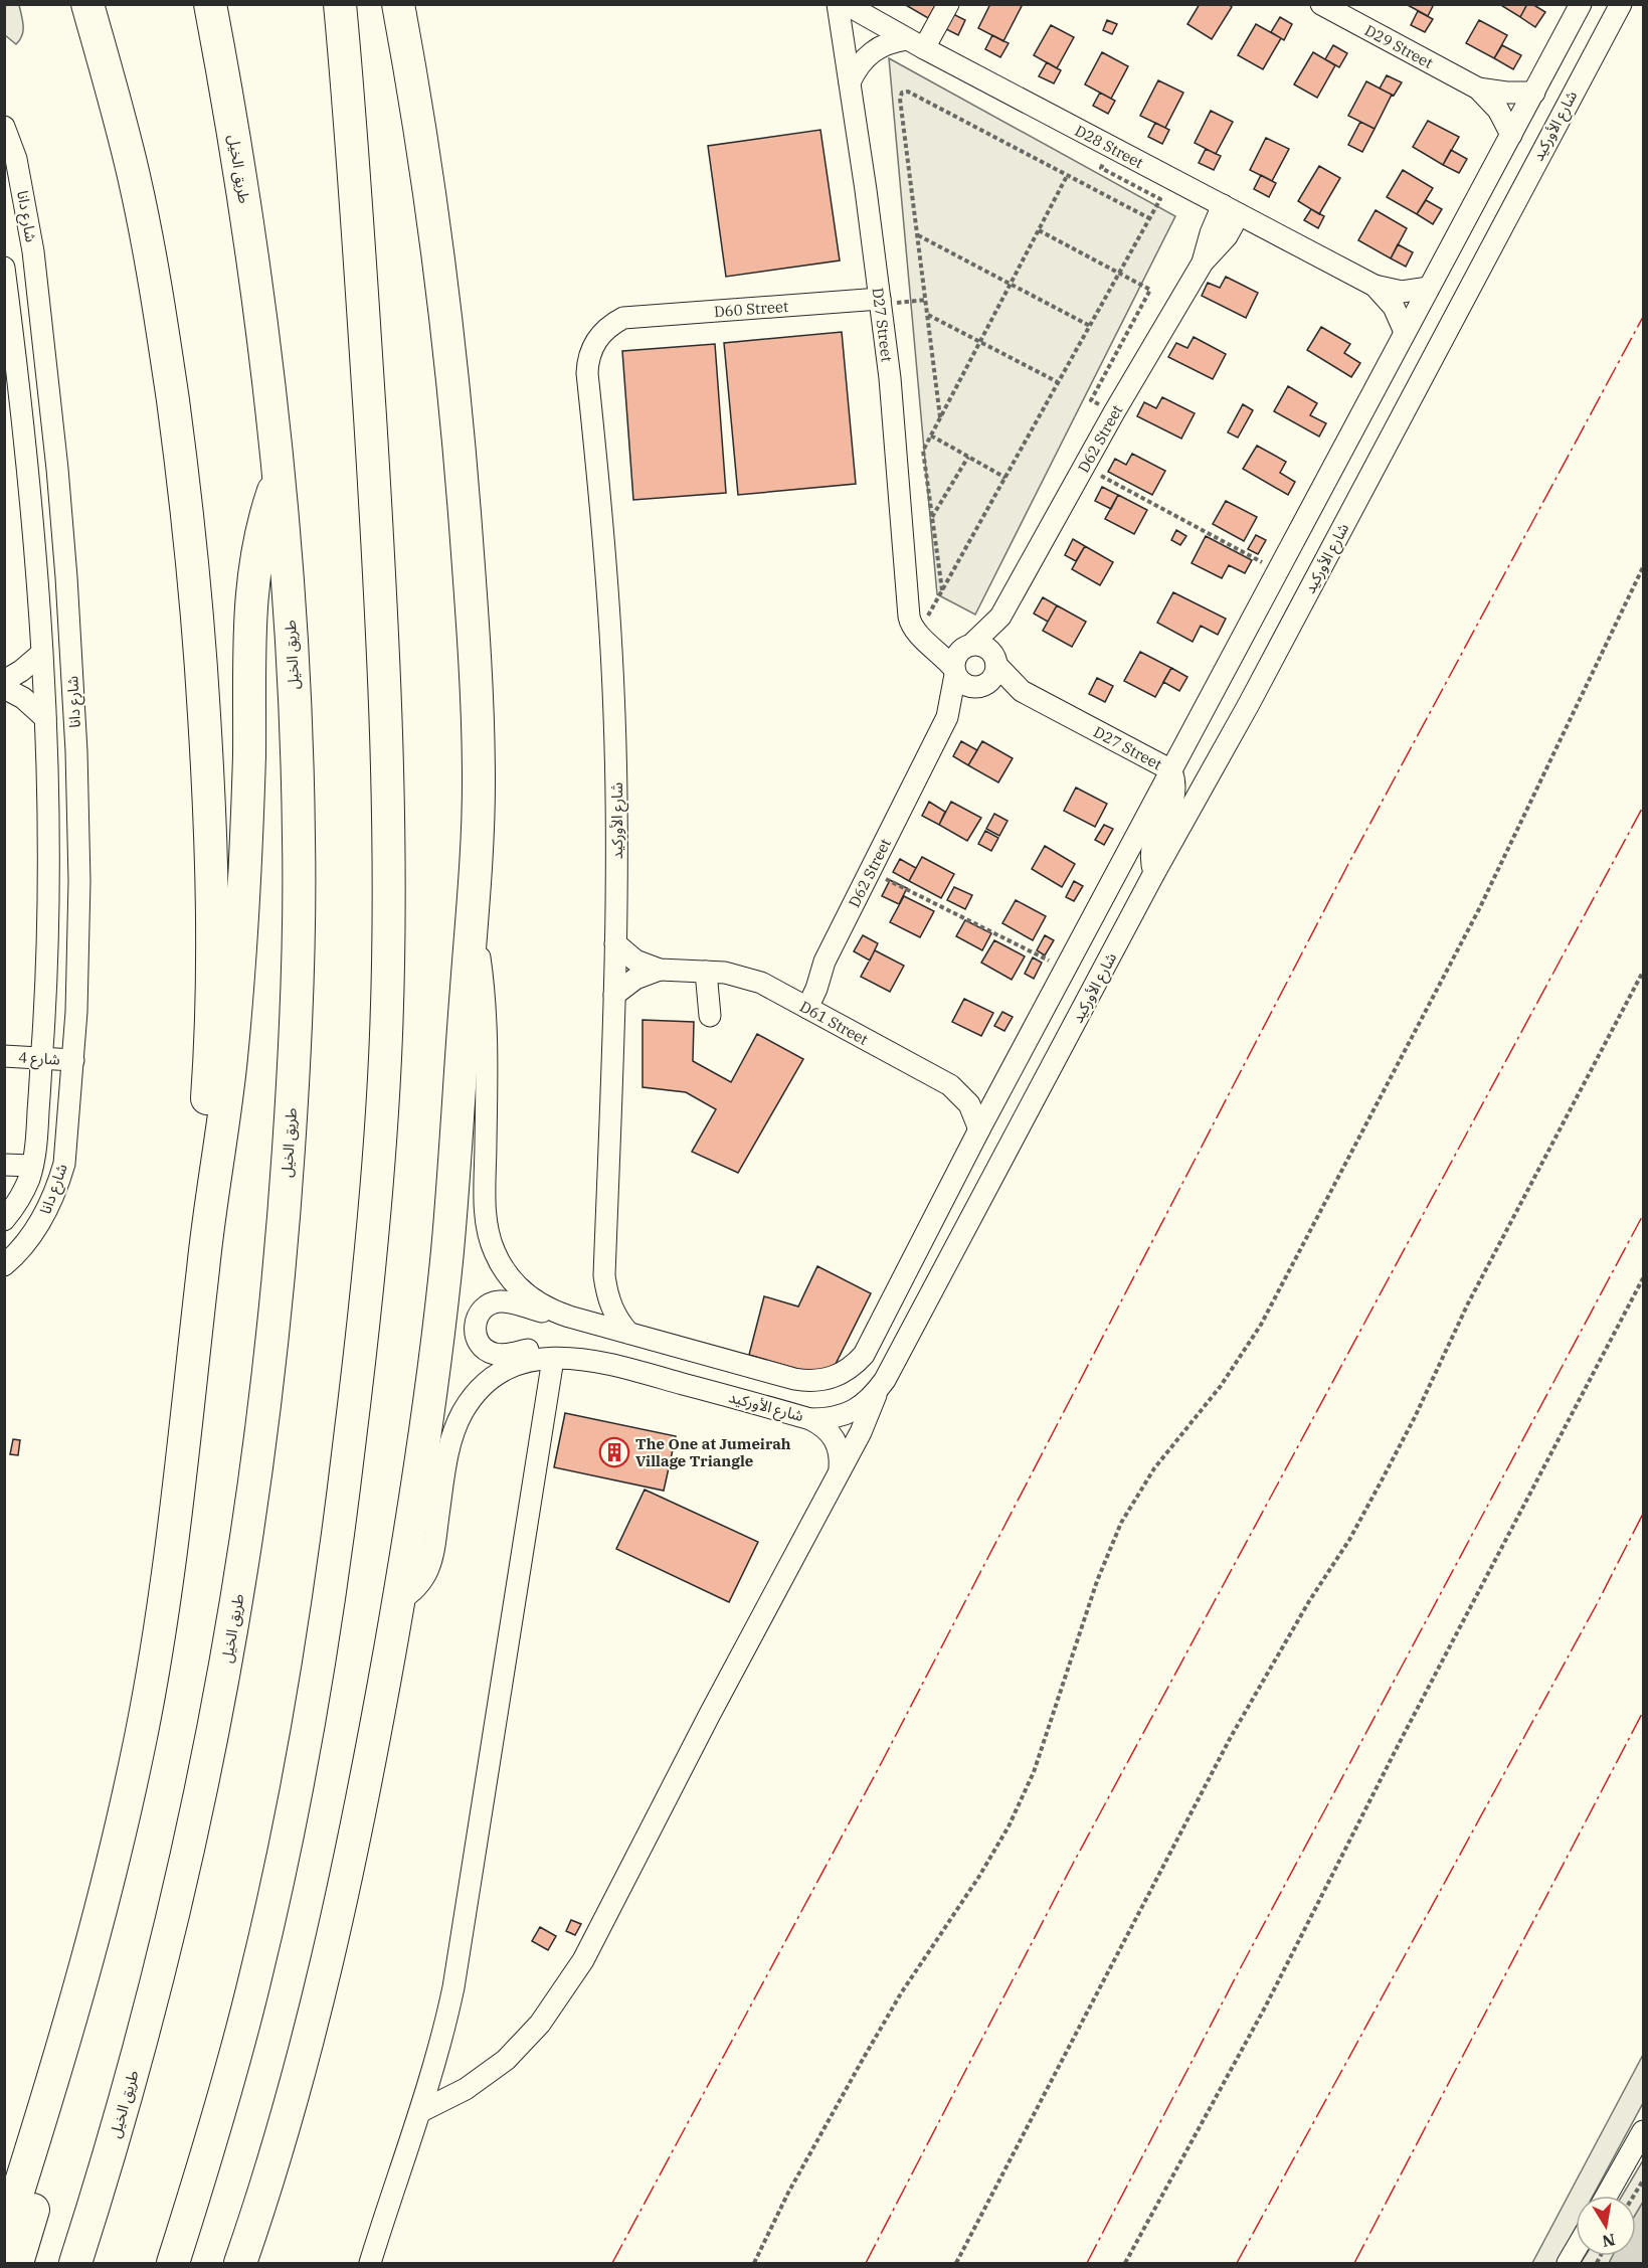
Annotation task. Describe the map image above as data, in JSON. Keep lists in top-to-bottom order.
{
  "streets": {
    "highway": ["طريق الخيل"],
    "street": [
      "D29 Street",
      "شارع الأوركيد",
      "D28 Street",
      "شارع دانا",
      "D60 Street",
      "D27 Street",
      "D62 Street",
      "D61 Street",
      "شارع 4"
    ]
  },
  "crossings": [
    ["شارع الأوركيد", "D60 Street"],
    ["شارع الأوركيد", "D61 Street"],
    ["D28 Street", "D62 Street"],
    ["شارع دانا", "شارع 4"],
    ["D60 Street", "D27 Street"],
    ["D27 Street", "D62 Street"],
    ["D62 Street", "D61 Street"]
  ],
  "places": {
    "building": ["The One at Jumeirah Village Triangle"]
  },
  "north": "bottom"
}
